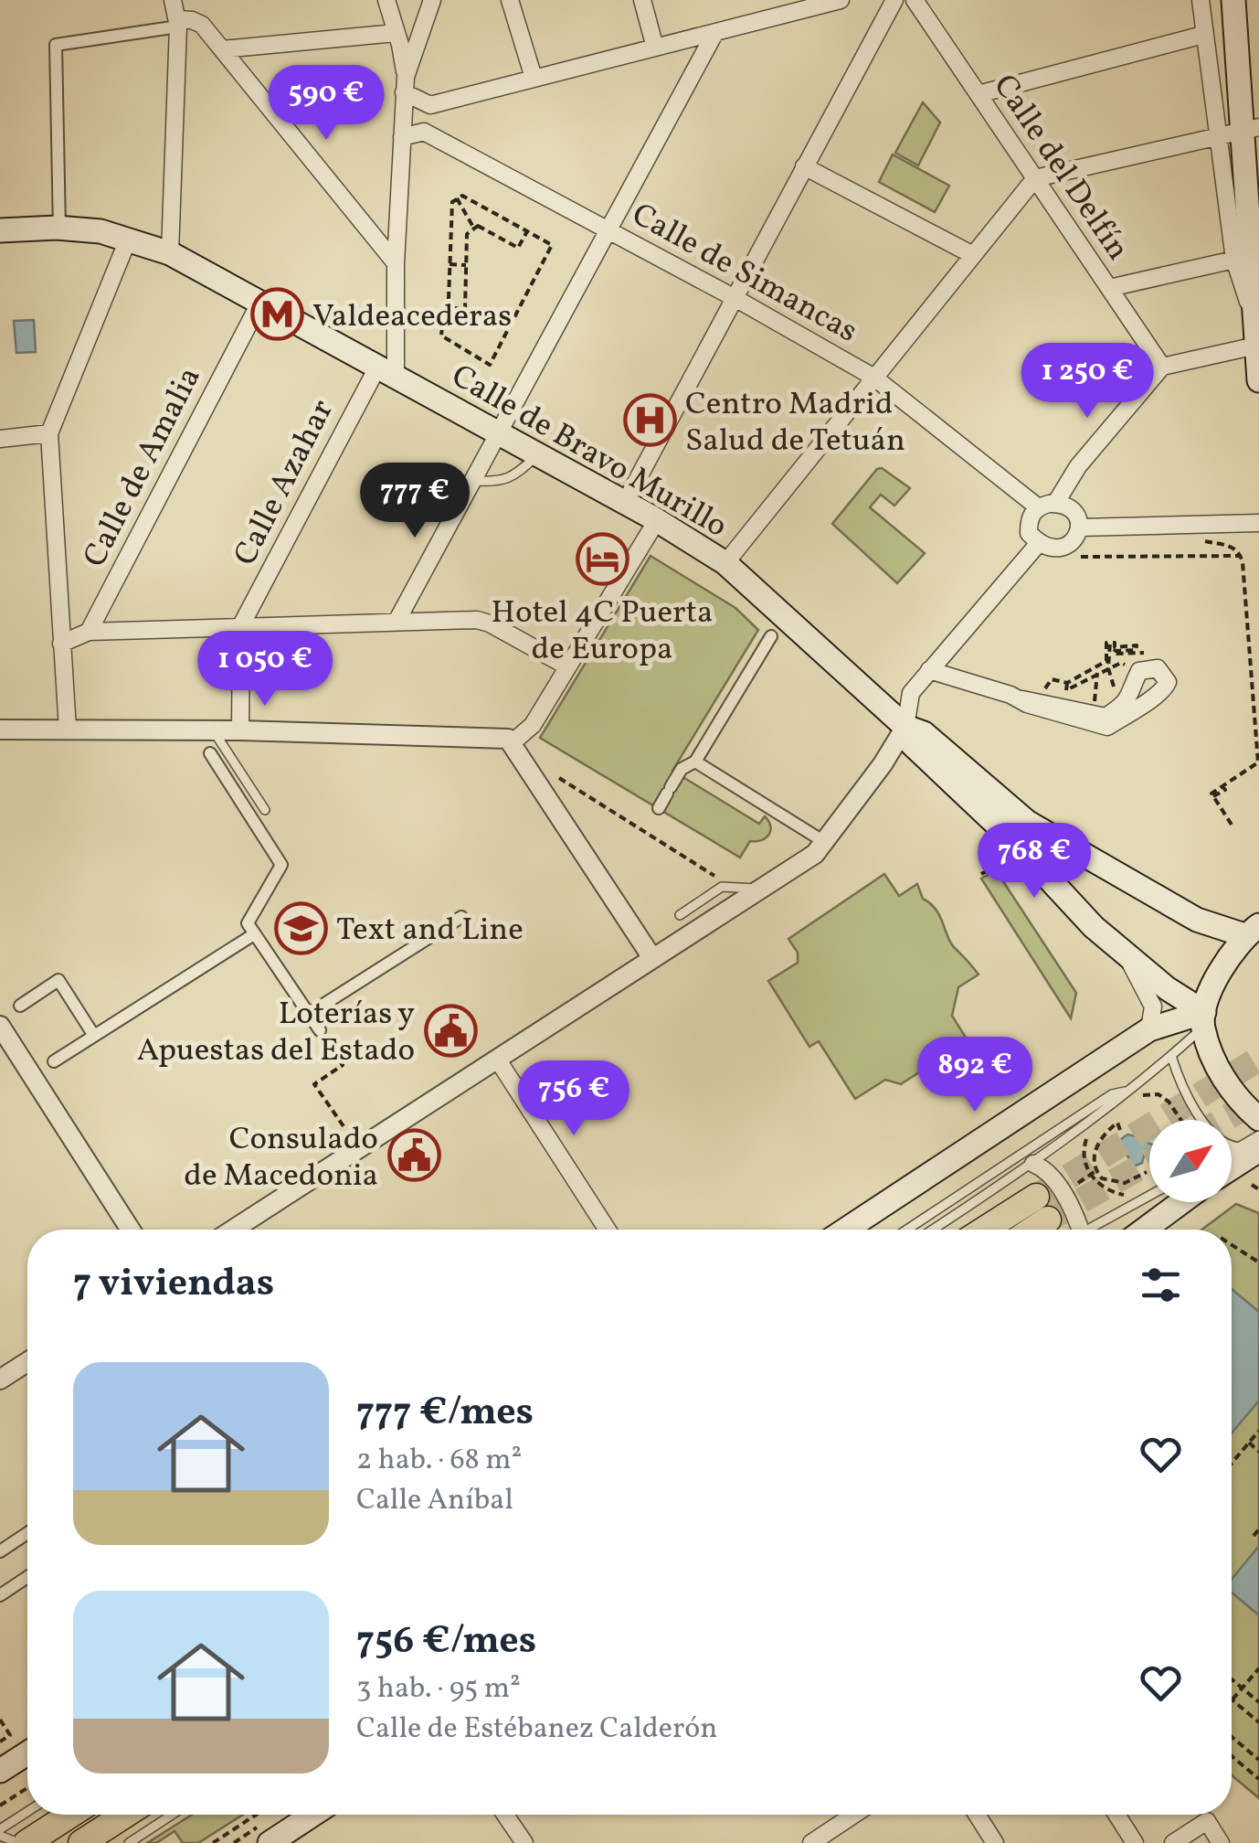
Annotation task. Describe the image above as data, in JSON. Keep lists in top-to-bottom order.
{
  "streets": {
    "main road": ["Calle de Bravo Murillo"],
    "street": [
      "Calle del Delfín",
      "Calle de Simancas",
      "Calle de Amalia",
      "Calle Azahar"
    ]
  },
  "crossings": [
    ["Calle de Bravo Murillo", "Calle de Amalia"],
    ["Calle de Bravo Murillo", "Calle Azahar"]
  ],
  "places": {
    "metro station": ["Valdeacederas"],
    "hospital": ["Centro Madrid Salud de Tetuán"],
    "hotel": ["Hotel 4C Puerta de Europa"],
    "school or university": ["Text and Line"],
    "public building": ["Loterías y Apuestas del Estado", "Consulado de Macedonia"]
  },
  "north": "top right",
  "page": {
    "price": [
      "590 €",
      "1 250 €",
      "777 €",
      "1 050 €",
      "768 €",
      "892 €",
      "756 €"
    ],
    "heading": "7 viviendas",
    "list": [
      {
        "name": "777 €/mes",
        "note": "2 hab. · 68 m² · Calle Aníbal"
      },
      {
        "name": "756 €/mes",
        "note": "3 hab. · 95 m² · Calle de Estébanez Calderón"
      }
    ]
  }
}
